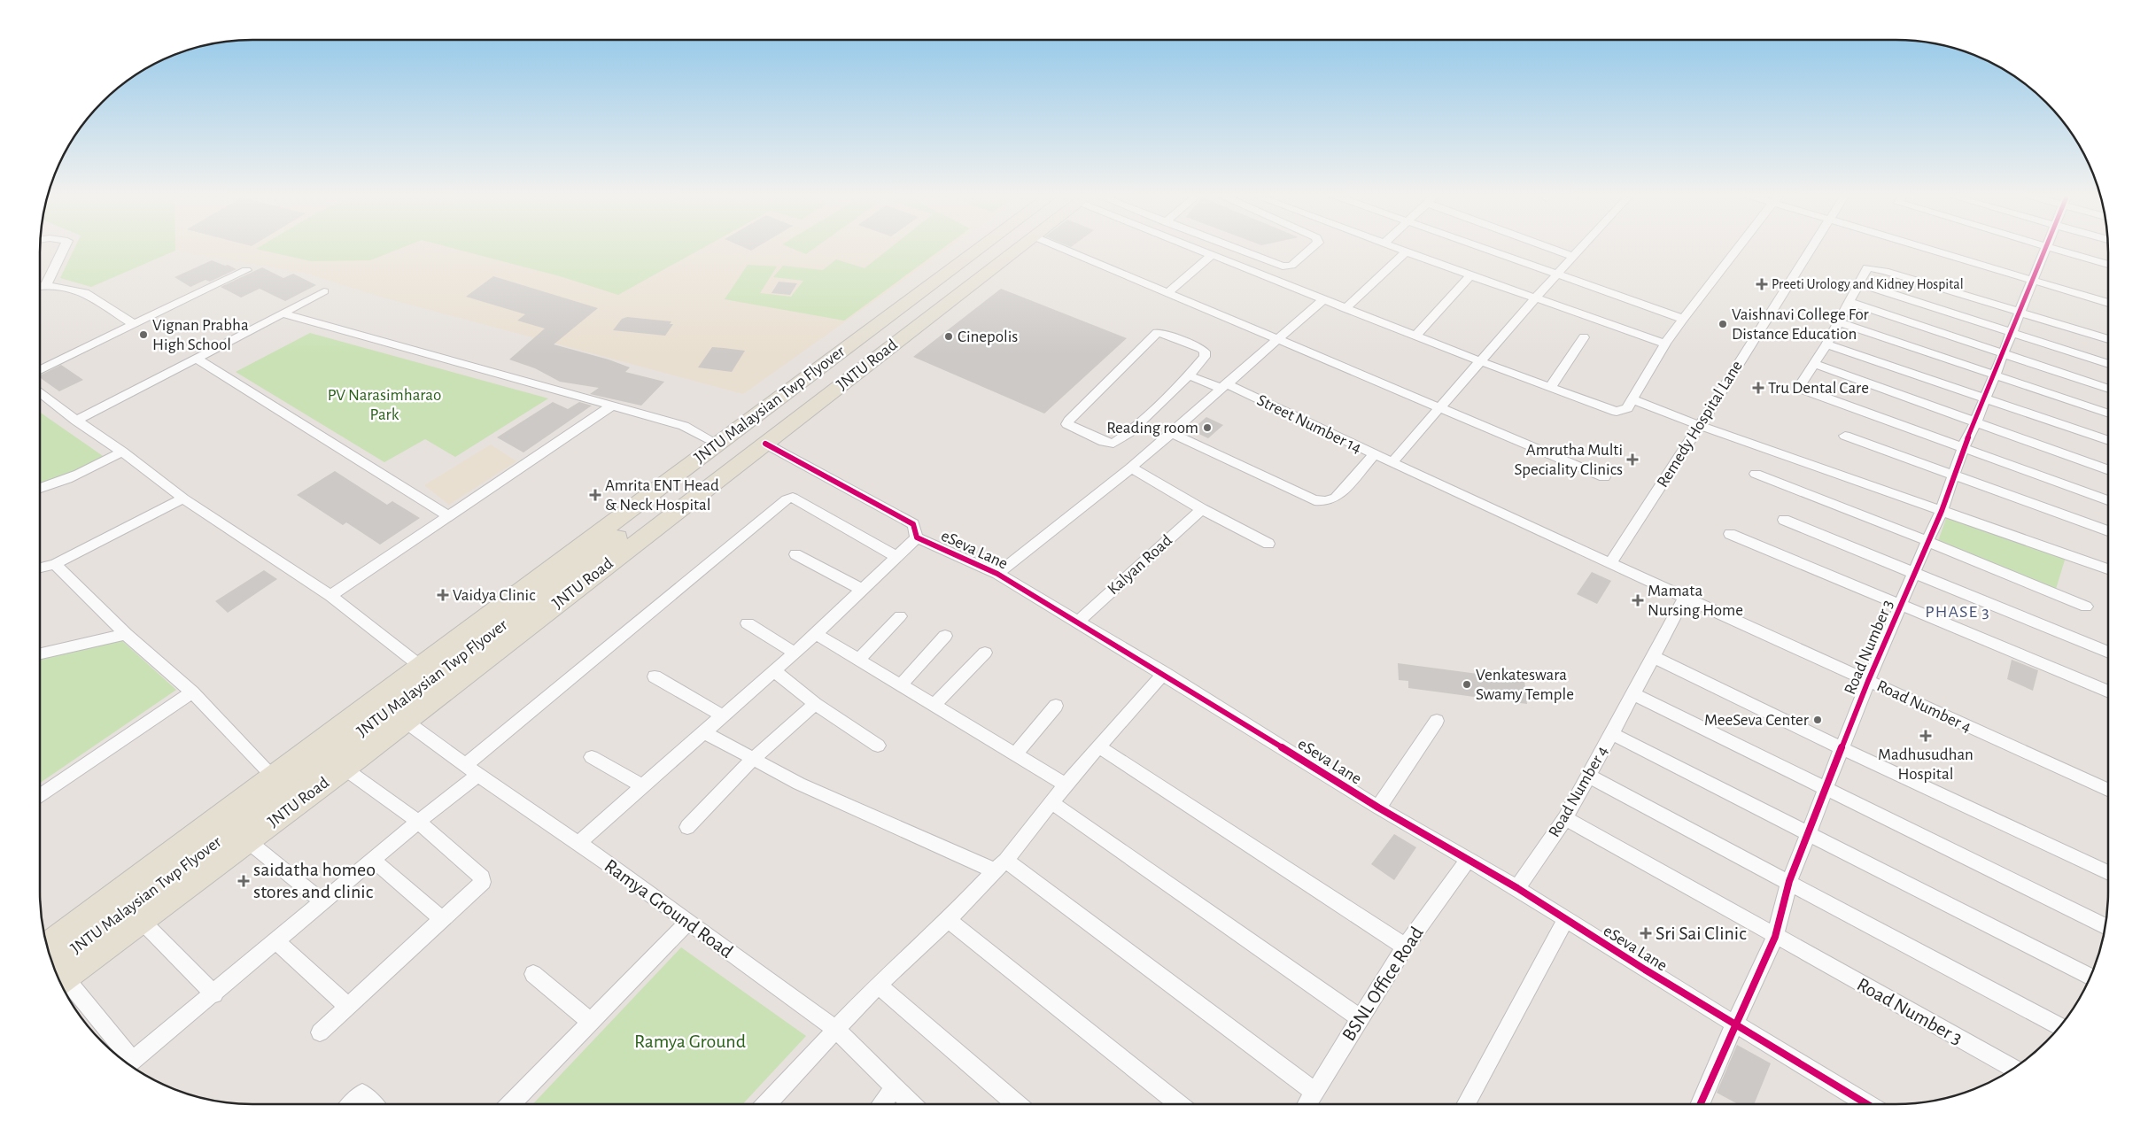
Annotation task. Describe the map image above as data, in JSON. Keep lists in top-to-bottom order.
{
  "streets": {
    "main road": ["JNTU Road", "JNTU Malaysian Twp Flyover"],
    "street": [
      "Street Number 14",
      "Remedy Hospital Lane",
      "eSeva Lane",
      "Kalyan Road",
      "Road Number 3",
      "Road Number 4",
      "Ramya Ground Road",
      "BSNL Office Road"
    ]
  },
  "crossings": [
    ["JNTU Road", "eSeva Lane"],
    ["JNTU Road", "Ramya Ground Road"],
    ["Street Number 14", "Road Number 4"],
    ["Remedy Hospital Lane", "Road Number 4"],
    ["eSeva Lane", "Kalyan Road"],
    ["eSeva Lane", "Road Number 3"],
    ["eSeva Lane", "Road Number 4"],
    ["eSeva Lane", "BSNL Office Road"],
    ["Road Number 3", "Road Number 4"]
  ],
  "districts": ["PHASE 3"],
  "parks": ["PV Narasimharao Park", "Ramya Ground"],
  "places": {
    "health": [
      "Preeti Urology and Kidney Hospital",
      "Tru Dental Care",
      "Amrutha Multi Speciality Clinics",
      "Amrita ENT Head & Neck Hospital",
      "Vaidya Clinic",
      "Mamata Nursing Home",
      "Madhusudhan Hospital",
      "saidatha homeo stores and clinic",
      "Sri Sai Clinic"
    ],
    "other": [
      "Vaishnavi College For Distance Education",
      "Vignan Prabha High School",
      "Cinepolis",
      "Reading room",
      "Venkateswara Swamy Temple",
      "MeeSeva Center"
    ]
  }
}
